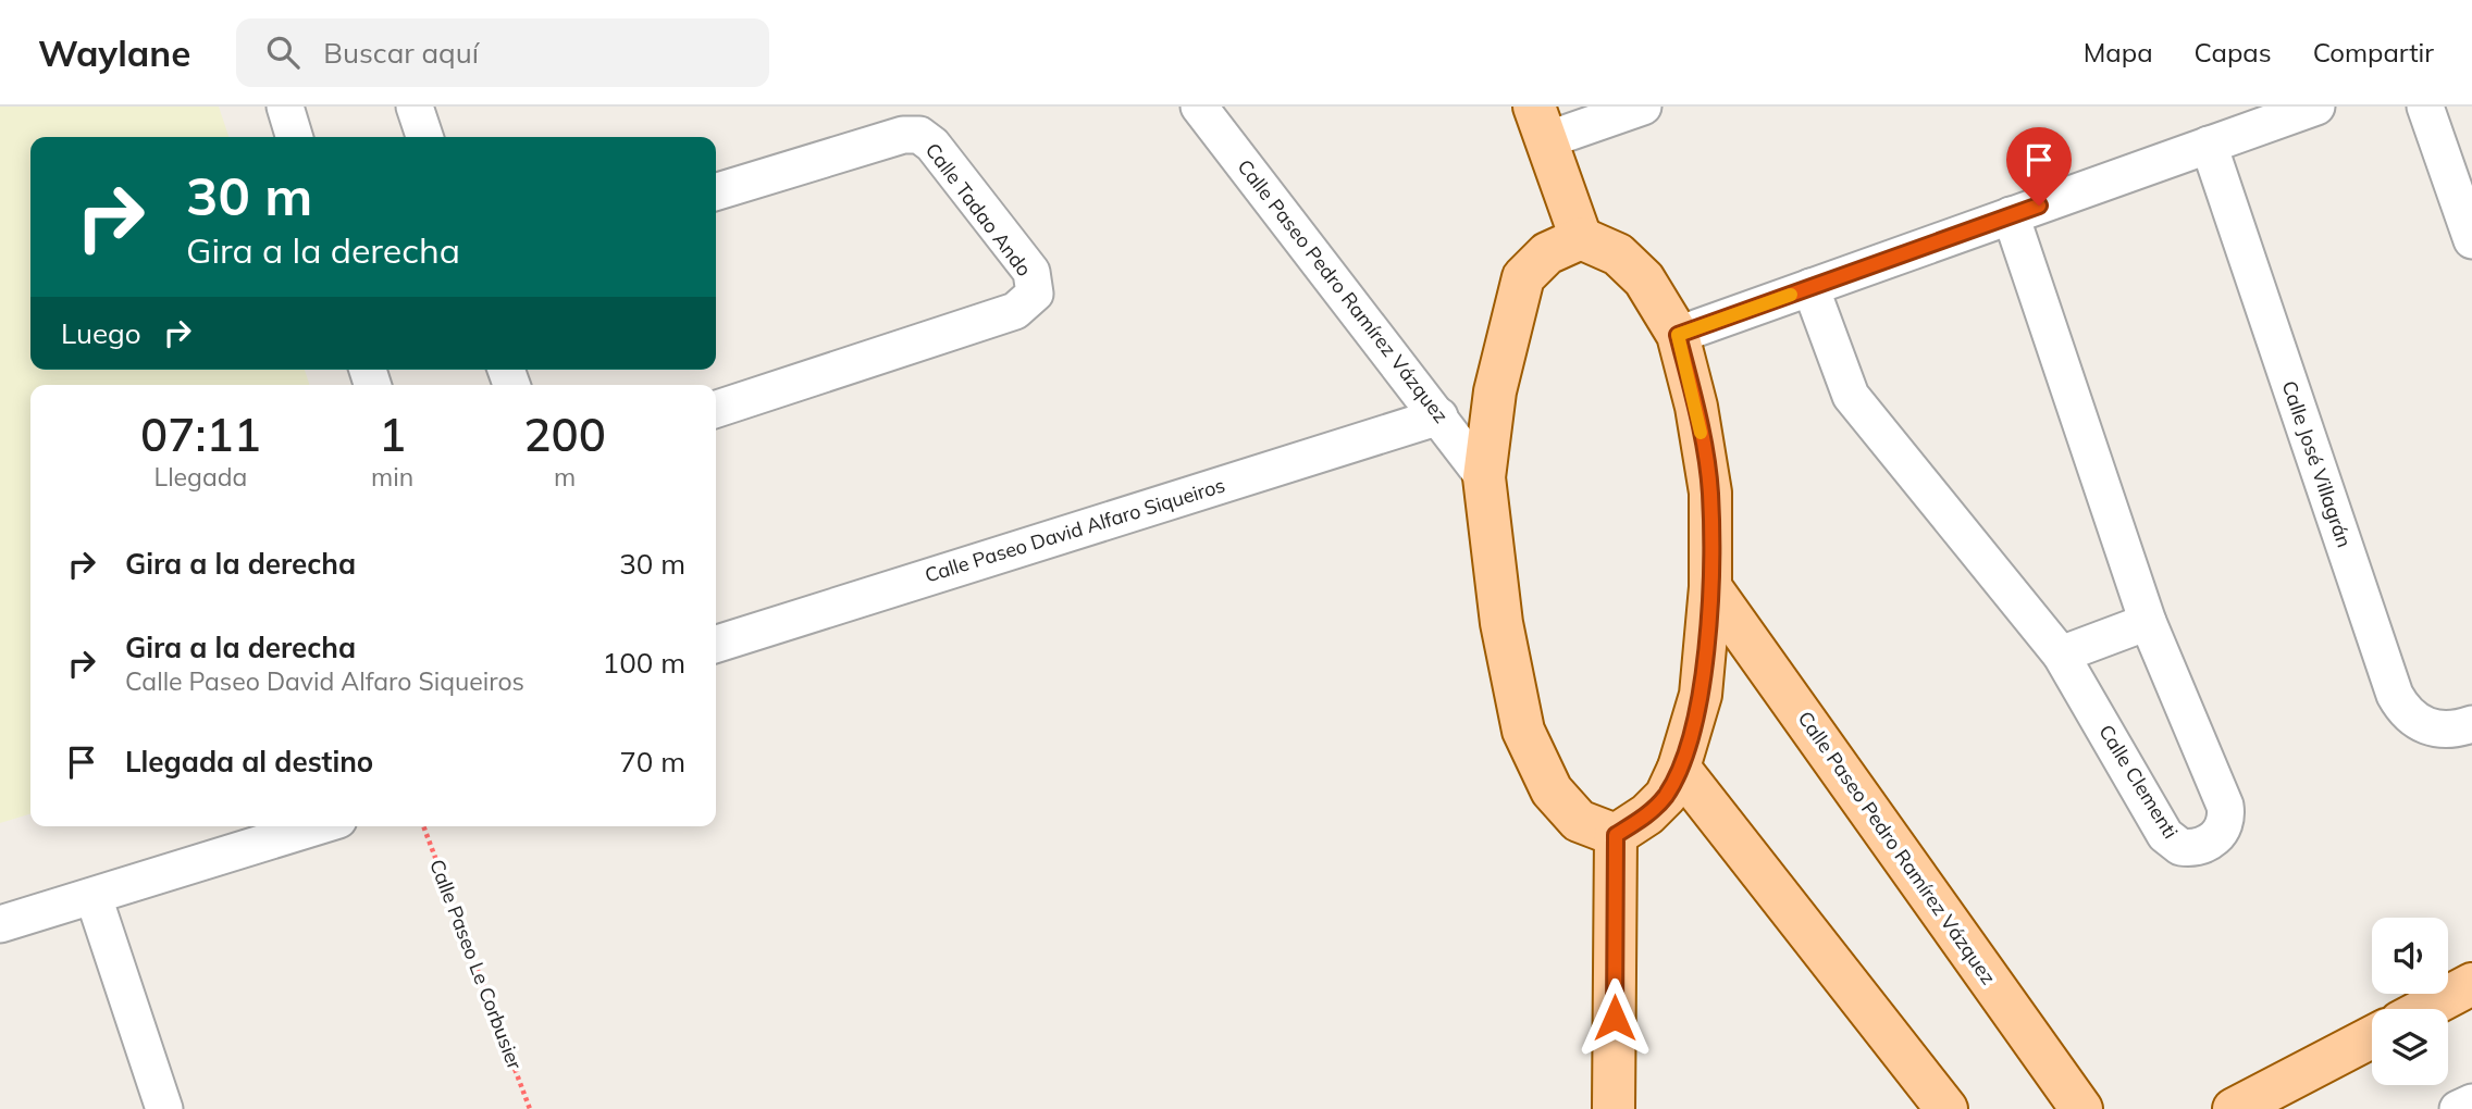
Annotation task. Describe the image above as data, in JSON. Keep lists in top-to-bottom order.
{
  "streets": {
    "main road": ["Calle Paseo Pedro Ramírez Vázquez"],
    "street": [
      "Calle Tadao Ando",
      "Calle José Villagrán",
      "Calle Paseo David Alfaro Siqueiros",
      "Calle Clementi"
    ],
    "path": ["Calle Paseo Le Corbusier"]
  },
  "crossings": [
    ["Calle Paseo Pedro Ramírez Vázquez", "Calle Paseo David Alfaro Siqueiros"]
  ],
  "page": {
    "header": "Waylane",
    "search": "Buscar aquí",
    "nav": ["Mapa", "Capas", "Compartir"],
    "turn": ["30 m", "Gira a la derecha"],
    "then": "Luego",
    "eta": [
      "07:11",
      "Llegada",
      "1",
      "min",
      "200",
      "m"
    ],
    "list": [
      {
        "name": "Gira a la derecha",
        "value": "30 m"
      },
      {
        "name": "Gira a la derecha",
        "note": "Calle Paseo David Alfaro Siqueiros",
        "value": "100 m"
      },
      {
        "name": "Llegada al destino",
        "value": "70 m"
      }
    ]
  }
}
